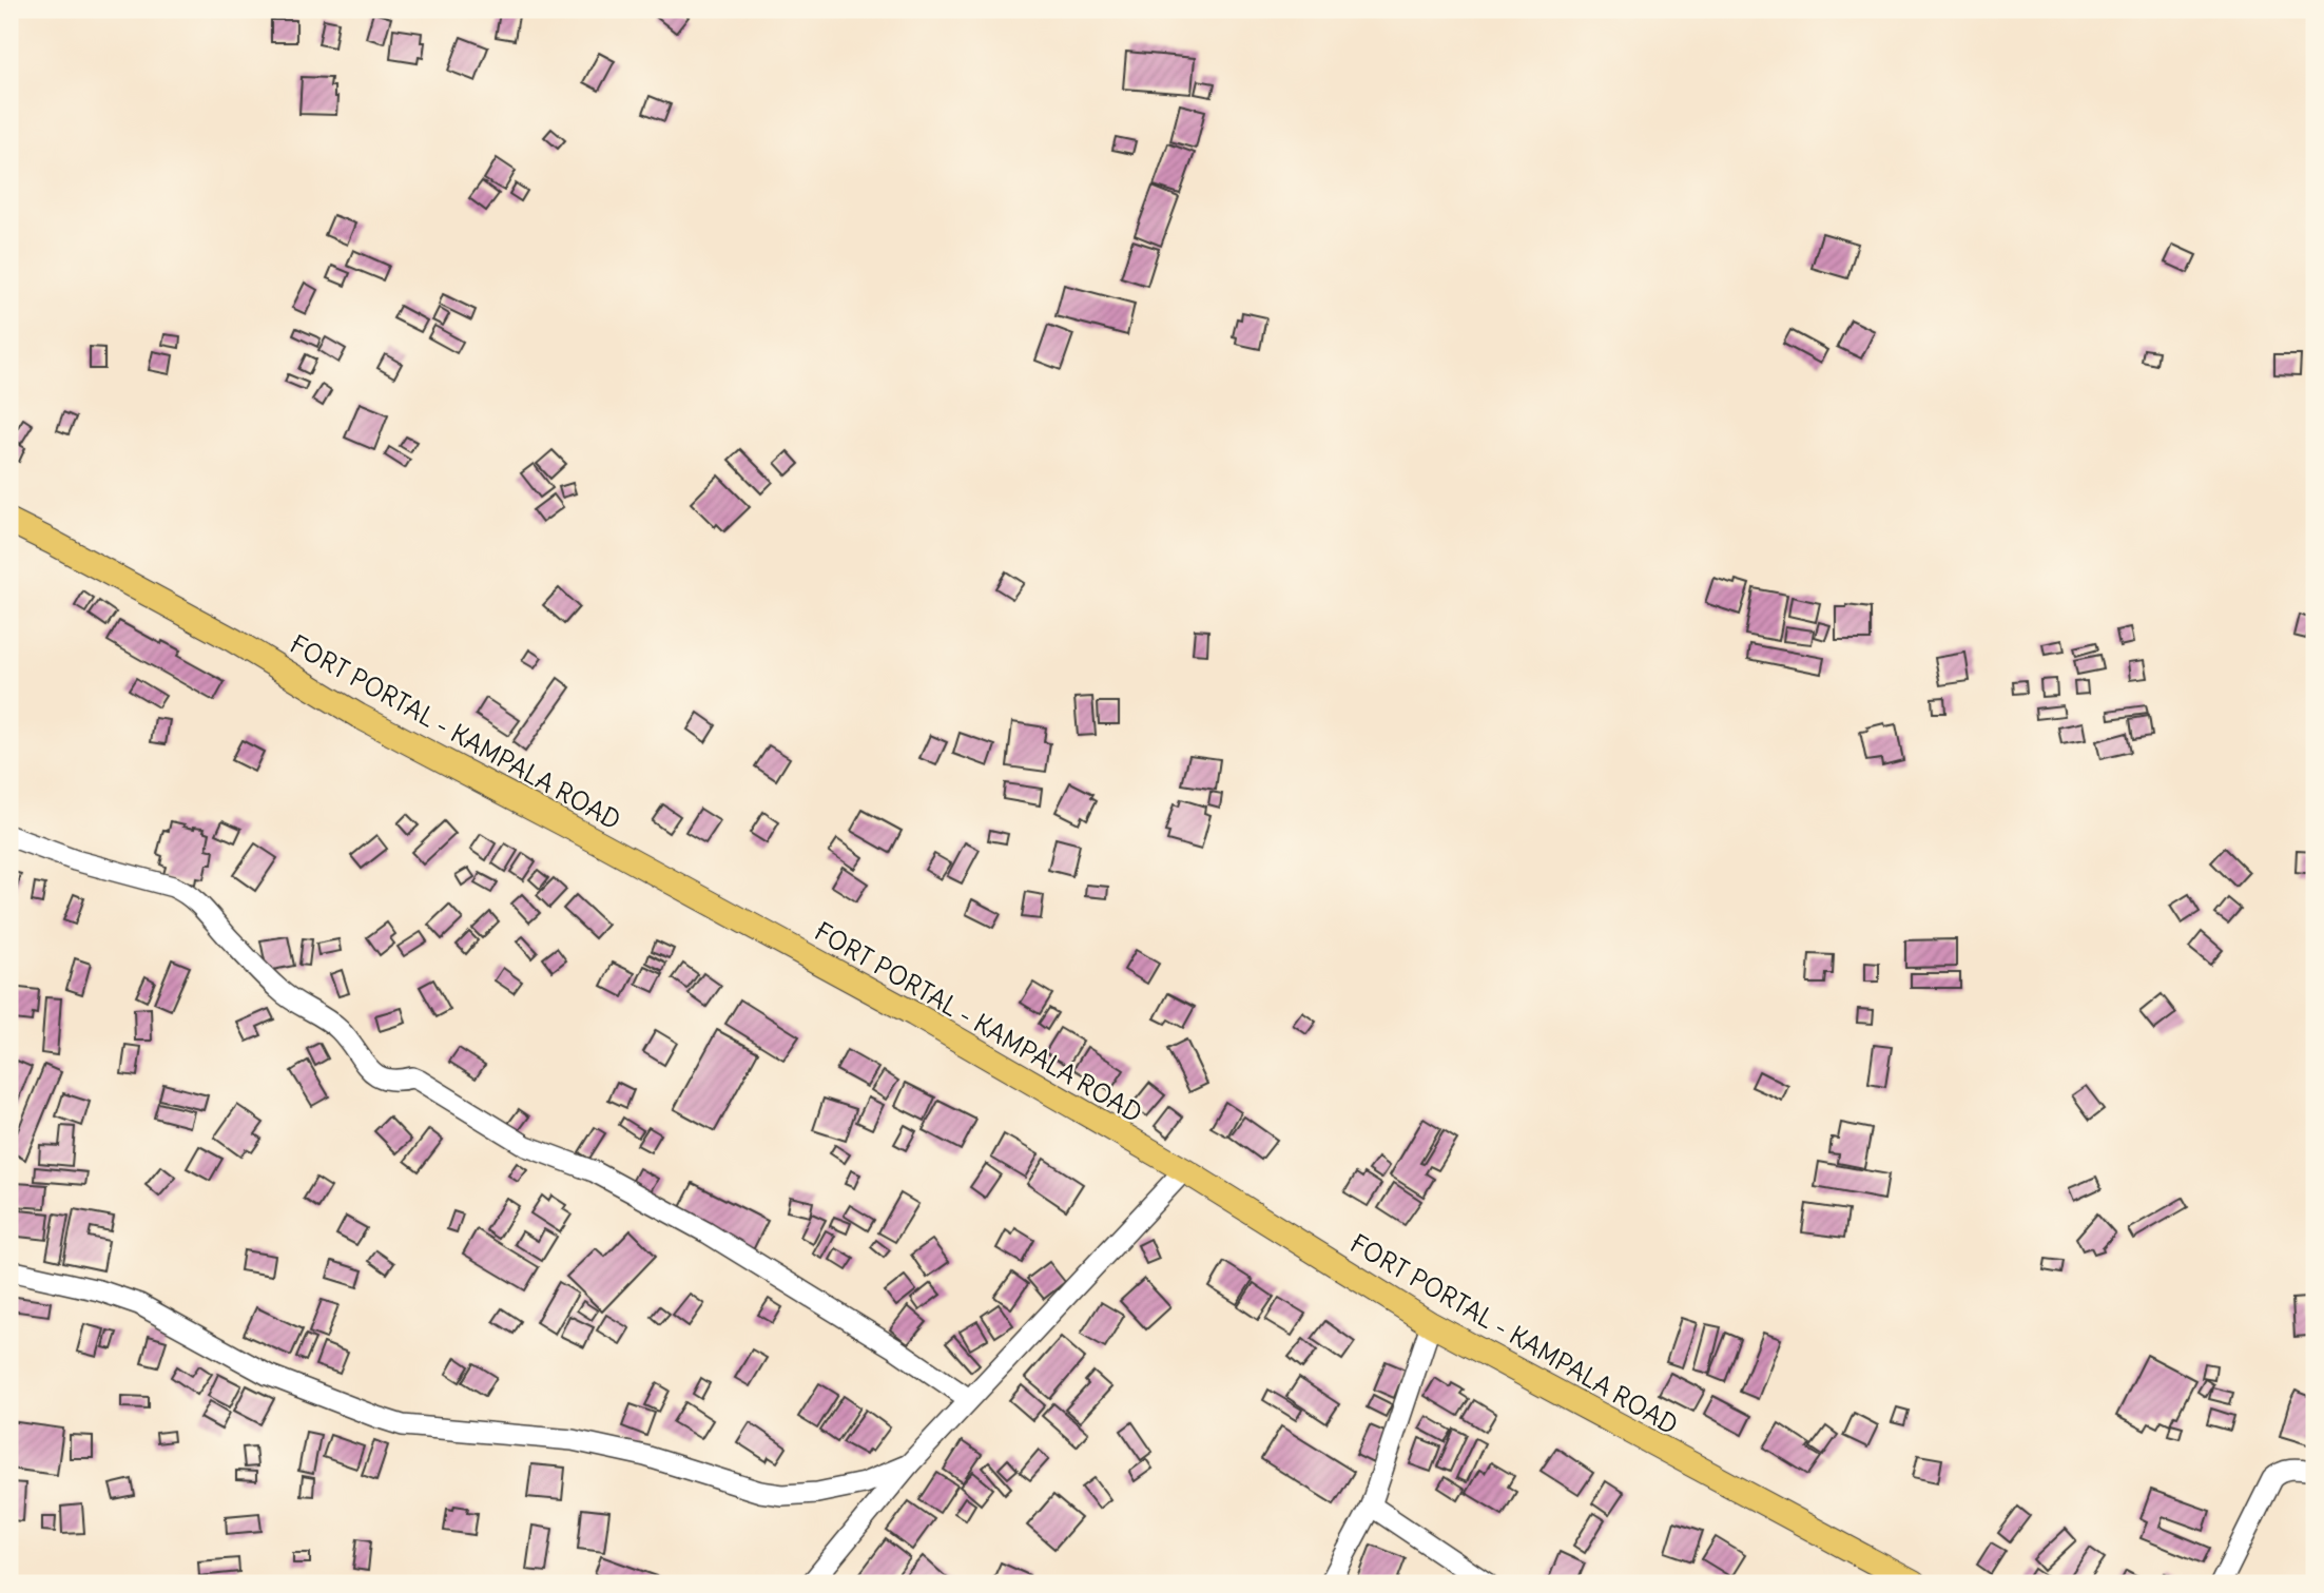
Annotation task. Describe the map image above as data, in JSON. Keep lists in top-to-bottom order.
{
  "streets": {
    "main road": ["FORT PORTAL - KAMPALA ROAD"]
  }
}
